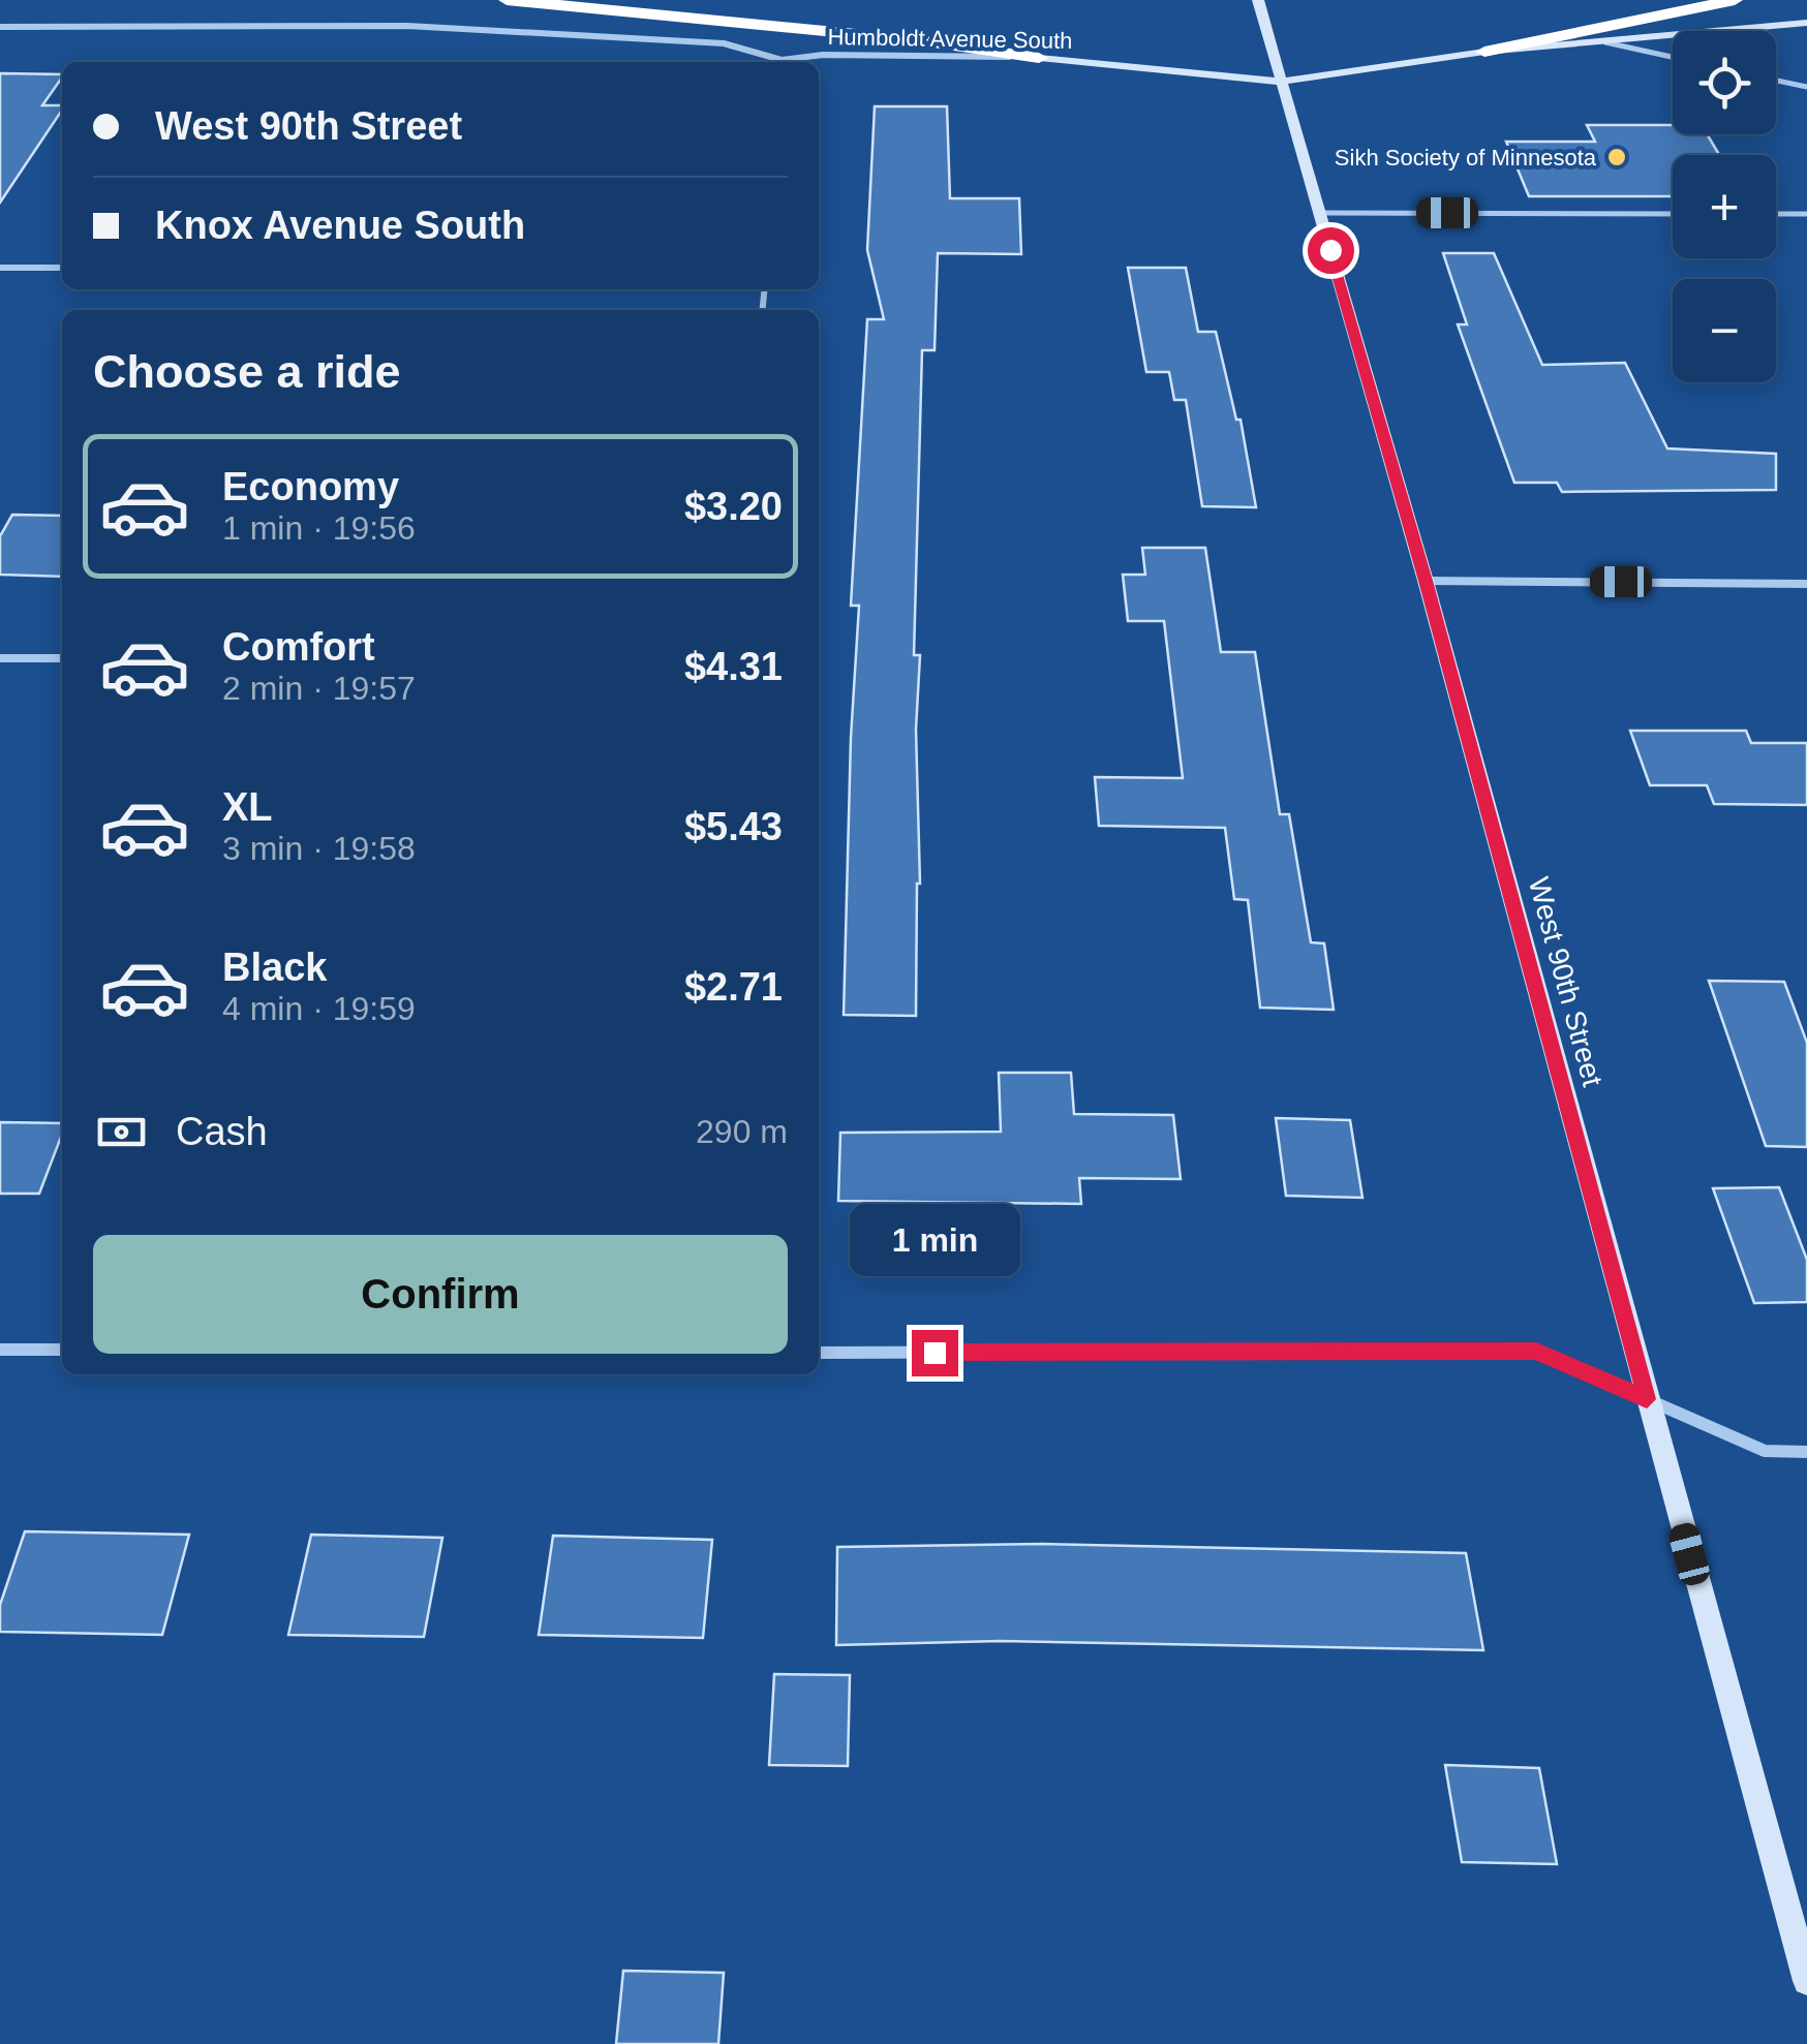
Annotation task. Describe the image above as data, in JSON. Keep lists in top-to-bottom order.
{
  "streets": {
    "street": ["Humboldt Avenue South", "West 90th Street"]
  },
  "crossings": [
    ["Humboldt Avenue South", "West 90th Street"]
  ],
  "places": ["Sikh Society of Minnesota"],
  "page": {
    "map_buttons": ["+", "−"],
    "banner": ["West 90th Street", "Knox Avenue South"],
    "heading": "Choose a ride",
    "list": [
      {
        "name": "Economy",
        "note": "1 min · 19:56",
        "value": "$3.20"
      },
      {
        "name": "Comfort",
        "note": "2 min · 19:57",
        "value": "$4.31"
      },
      {
        "name": "XL",
        "note": "3 min · 19:58",
        "value": "$5.43"
      },
      {
        "name": "Black",
        "note": "4 min · 19:59",
        "value": "$2.71"
      }
    ],
    "pay": ["Cash", "290 m"],
    "bubble": "1 min",
    "buttons": "Confirm"
  }
}
